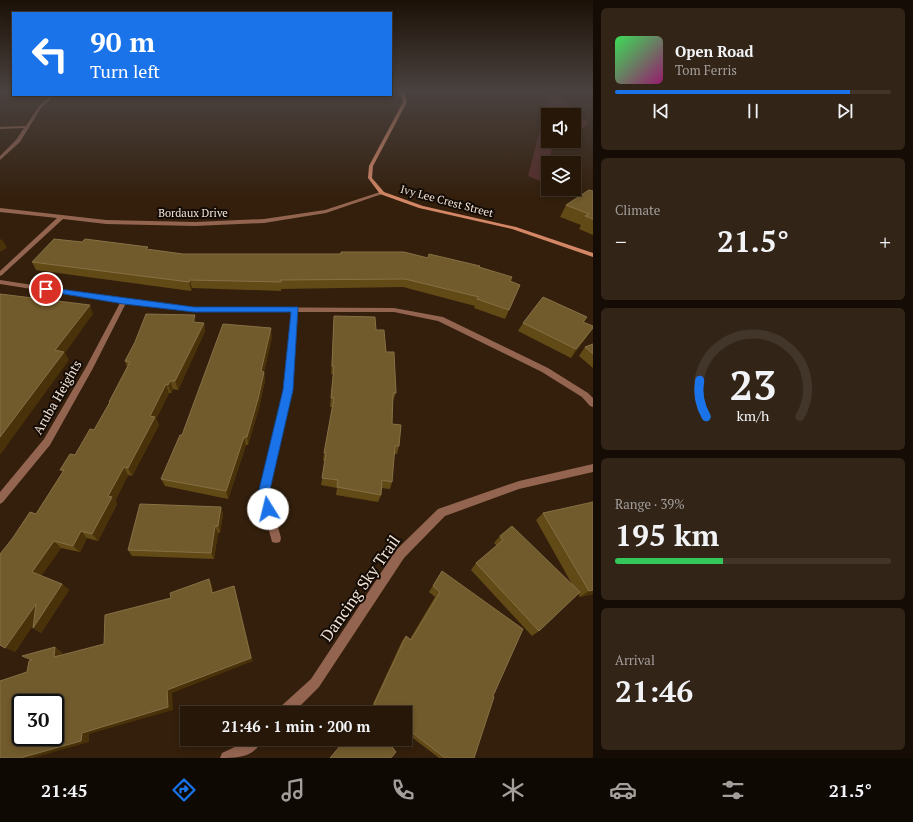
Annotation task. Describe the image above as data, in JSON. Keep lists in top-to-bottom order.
{
  "streets": {
    "street": [
      "Ivy Lee Crest Street",
      "Bordaux Drive",
      "Aruba Heights",
      "Dancing Sky Trail"
    ]
  },
  "crossings": [
    ["Ivy Lee Crest Street", "Bordaux Drive"]
  ],
  "page": {
    "turn": ["90 m", "Turn left"],
    "song": ["Open Road", "Tom Ferris"],
    "tile": [
      "Climate",
      ["Range · 39%", "195 km"],
      ["Arrival", "21:46"]
    ],
    "heat": ["−", "21.5°", "+"],
    "limit": "30",
    "trip": "21:46 · 1 min · 200 m",
    "tabs": ["21:45", "21.5°"],
    "gauge": ["23", "km/h"]
  }
}
